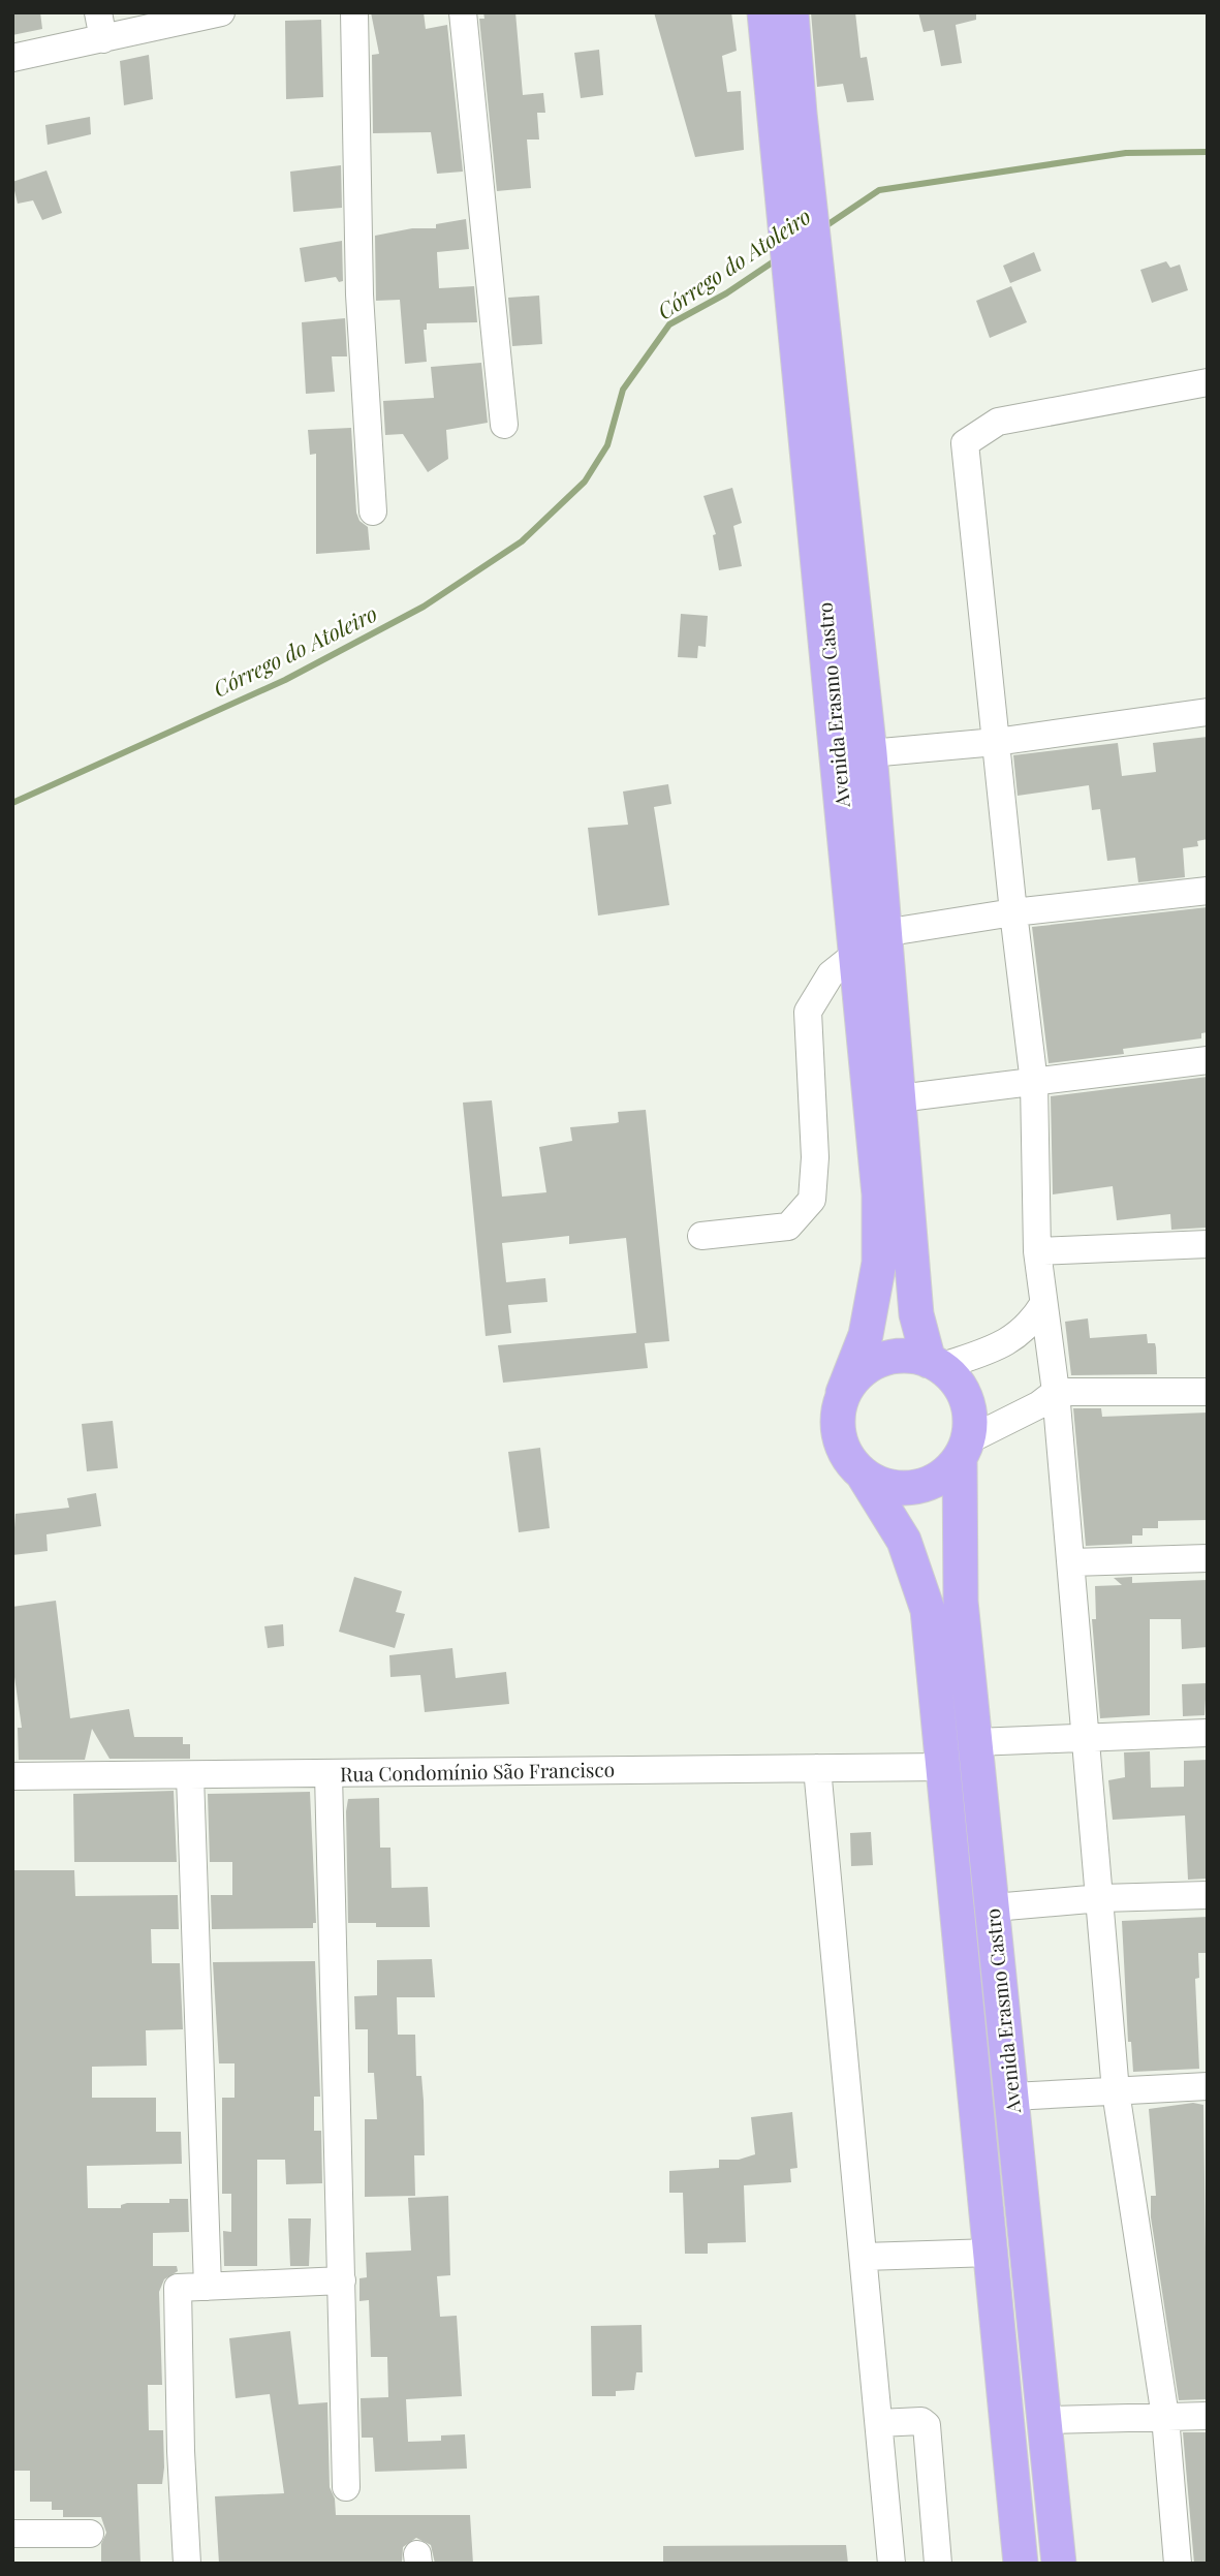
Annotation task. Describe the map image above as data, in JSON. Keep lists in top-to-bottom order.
{
  "streets": {
    "main road": ["Avenida Erasmo Castro"],
    "street": ["Rua Condomínio São Francisco"]
  },
  "crossings": [
    ["Avenida Erasmo Castro", "Rua Condomínio São Francisco"]
  ],
  "water": ["Córrego do Atoleiro"]
}
